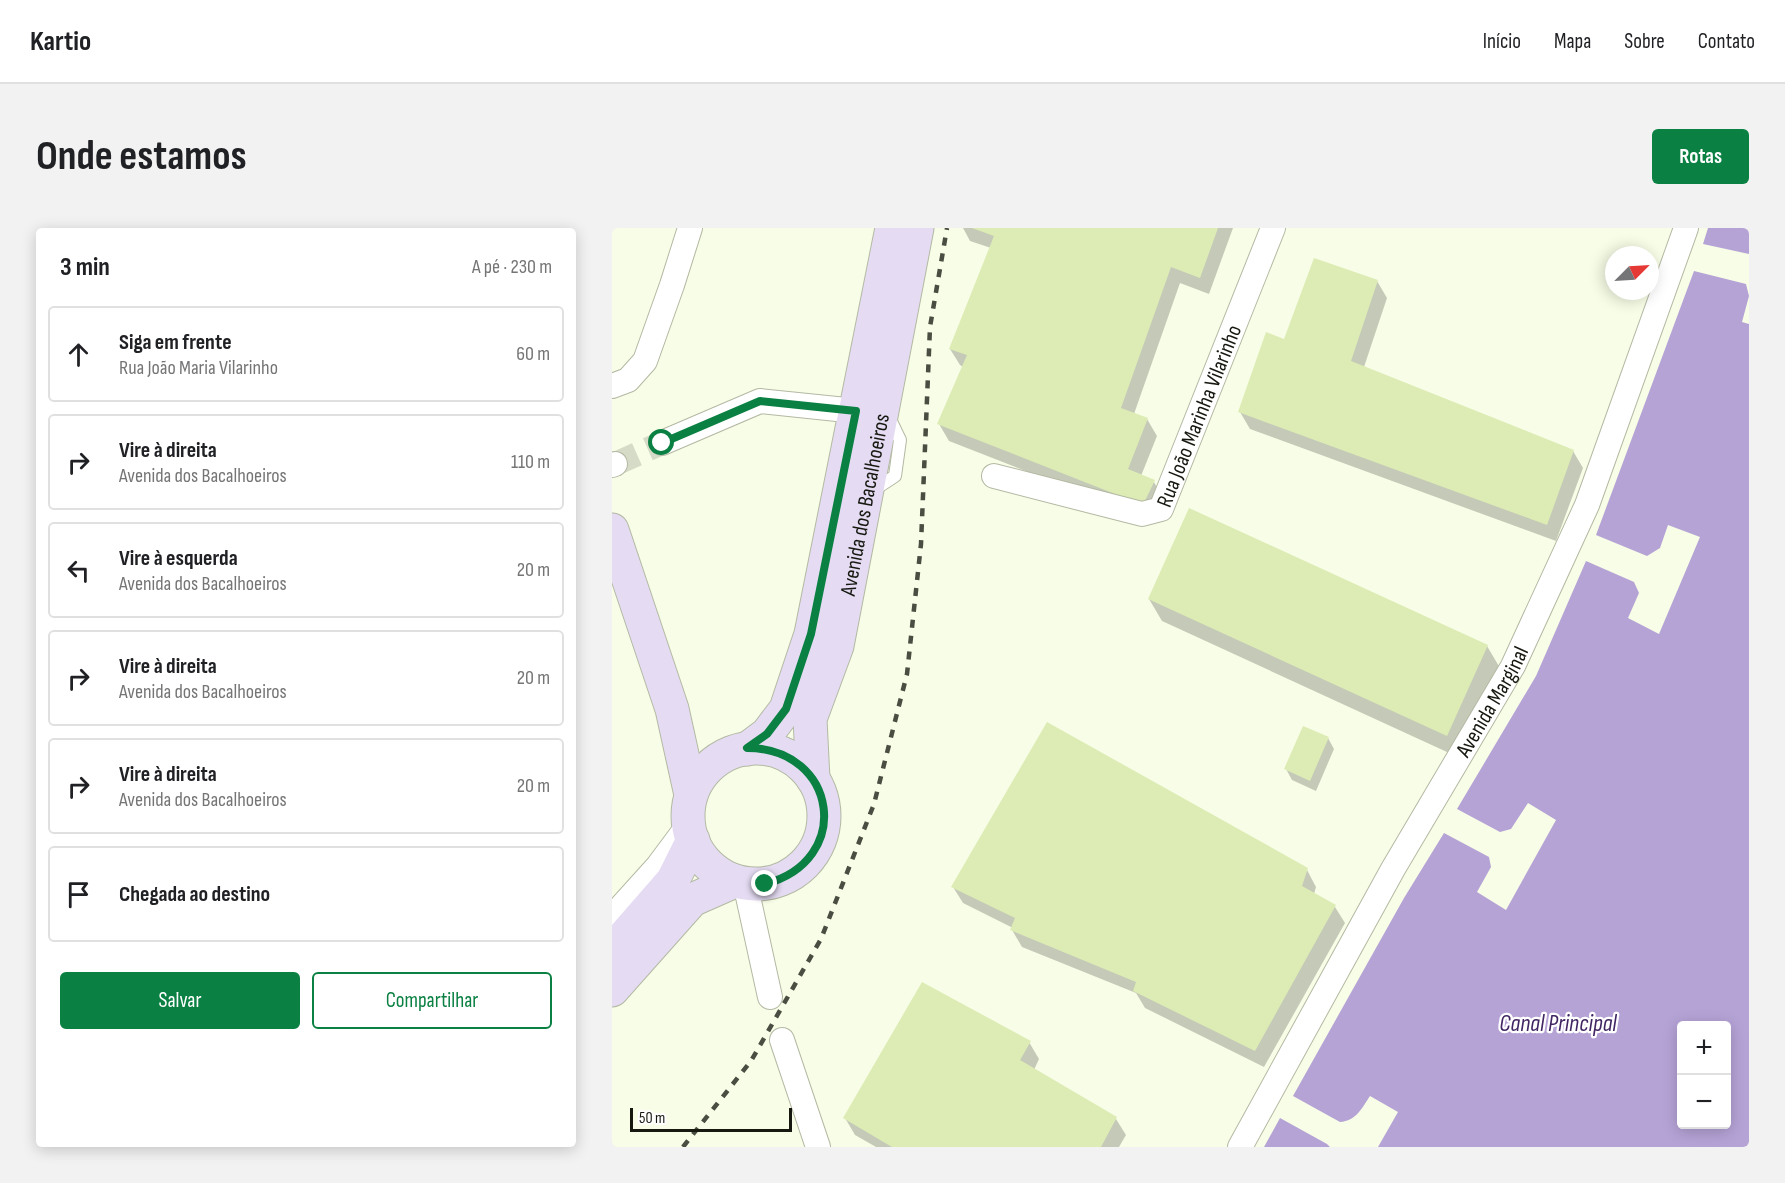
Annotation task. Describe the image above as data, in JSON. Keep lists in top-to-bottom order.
{
  "streets": {
    "main road": ["Avenida dos Bacalhoeiros"],
    "street": ["Rua João Marinha Vilarinho", "Avenida Marginal"]
  },
  "water": ["Canal Principal"],
  "scale_bar": "50 m",
  "north": "top right",
  "page": {
    "header": "Kartio",
    "nav": [
      "Início",
      "Mapa",
      "Sobre",
      "Contato"
    ],
    "buttons": [
      "Rotas",
      ["Salvar", "Compartilhar"]
    ],
    "title": "Onde estamos",
    "heading": ["3 min", "A pé · 230 m"],
    "list": [
      ["Siga em frente", "Rua João Maria Vilarinho", "60 m"],
      ["Vire à direita", "Avenida dos Bacalhoeiros", "110 m"],
      ["Vire à esquerda", "Avenida dos Bacalhoeiros", "20 m"],
      ["Vire à direita", "Avenida dos Bacalhoeiros", "20 m"],
      ["Vire à direita", "Avenida dos Bacalhoeiros", "20 m"],
      "Chegada ao destino"
    ],
    "map_buttons": ["+", "−"],
    "scale": "50 m"
  }
}
